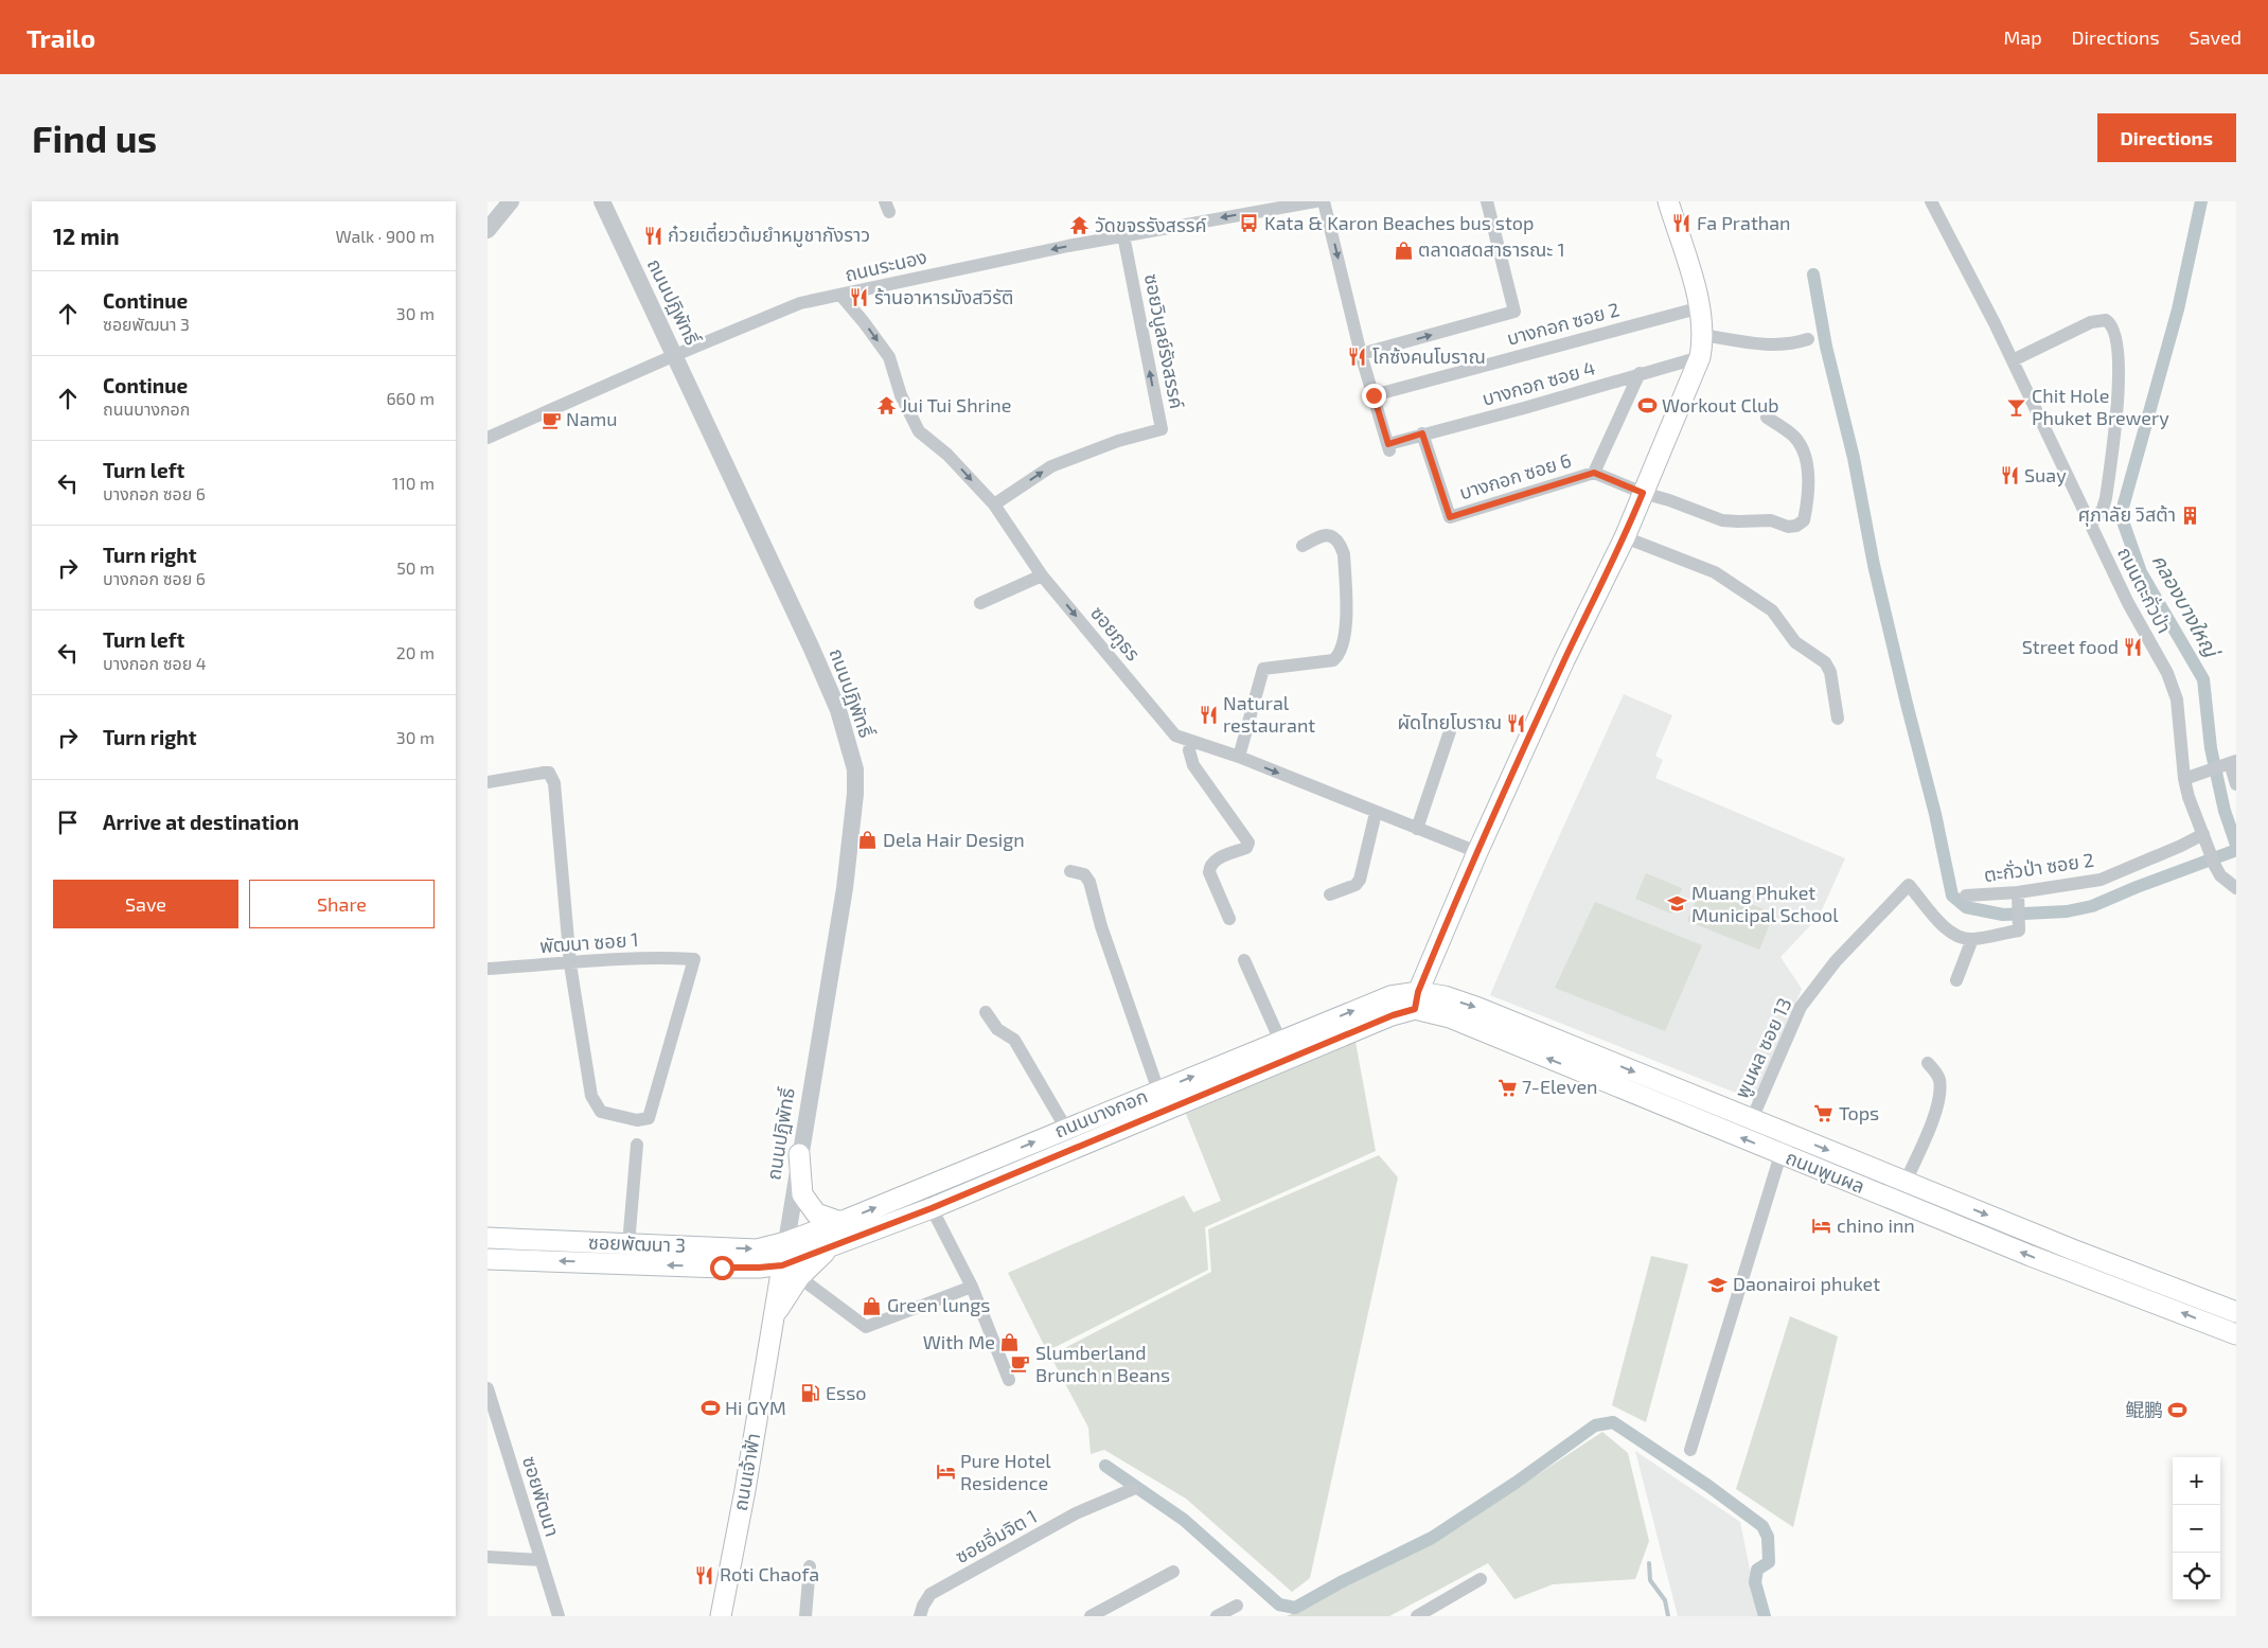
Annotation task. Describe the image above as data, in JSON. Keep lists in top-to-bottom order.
{
  "streets": {
    "main road": [
      "ถนนบางกอก",
      "ถนนพูนผล",
      "ซอยพัฒนา 3",
      "ถนนเจ้าฟ้า"
    ],
    "street": [
      "ถนนระนอง",
      "ถนนปฏิพัทธิ์",
      "บางกอก ซอย 2",
      "ซอยวิบูลย์รังสรรค์",
      "บางกอก ซอย 4",
      "บางกอก ซอย 6",
      "ถนนตะกั่วป่า",
      "ซอยภูธร",
      "ตะกั่วป่า ซอย 2",
      "พัฒนา ซอย 1",
      "พูนผล ซอย 13",
      "ซอยพัฒนา",
      "ซอยอิ่มจิต 1"
    ]
  },
  "crossings": [
    ["ถนนระนอง", "ถนนปฏิพัทธิ์"],
    ["ถนนระนอง", "ซอยวิบูลย์รังสรรค์"],
    ["ถนนระนอง", "ซอยภูธร"],
    ["ถนนปฏิพัทธิ์", "ถนนบางกอก"],
    ["ถนนปฏิพัทธิ์", "ซอยพัฒนา 3"],
    ["ถนนปฏิพัทธิ์", "ถนนเจ้าฟ้า"],
    ["บางกอก ซอย 2", "บางกอก ซอย 4"],
    ["ซอยวิบูลย์รังสรรค์", "ซอยภูธร"],
    ["บางกอก ซอย 4", "บางกอก ซอย 6"],
    ["ถนนตะกั่วป่า", "ตะกั่วป่า ซอย 2"],
    ["พูนผล ซอย 13", "ถนนพูนผล"],
    ["ถนนบางกอก", "ถนนพูนผล"],
    ["ถนนบางกอก", "ซอยพัฒนา 3"],
    ["ถนนบางกอก", "ถนนเจ้าฟ้า"],
    ["ซอยพัฒนา 3", "ถนนเจ้าฟ้า"]
  ],
  "one_way": ["ถนนระนอง", "ซอยภูธร"],
  "water": ["คลองบางใหญ่"],
  "places": {
    "bus stop": ["Kata & Karon Beaches bus stop"],
    "restaurant": [
      "Fa Prathan",
      "ก๋วยเตี๋ยวต้มยำหมูชากังราว",
      "ร้านอาหารมังสวิรัติ",
      "โกซ้งคนโบราณ",
      "Suay",
      "Street food",
      "Natural restaurant",
      "ผัดไทยโบราณ",
      "Roti Chaofa"
    ],
    "temple": ["วัดขจรรังสรรค์", "Jui Tui Shrine"],
    "shop": [
      "ตลาดสดสาธารณะ 1",
      "Dela Hair Design",
      "Green lungs",
      "With Me"
    ],
    "sports": ["Workout Club", "Hi GYM", "鲲鹏"],
    "bar": ["Chit Hole Phuket Brewery"],
    "cafe": ["Namu", "Slumberland Brunch n Beans"],
    "building": ["ศุภาลัย วิสต้า"],
    "school or university": ["Muang Phuket Municipal School", "Daonairoi phuket"],
    "supermarket": ["7-Eleven", "Tops"],
    "hotel": ["chino inn", "Pure Hotel Residence"],
    "fuel station": ["Esso"]
  },
  "page": {
    "header": "Trailo",
    "nav": ["Map", "Directions", "Saved"],
    "buttons": [
      "Directions",
      ["Save", "Share"]
    ],
    "title": "Find us",
    "heading": ["12 min", "Walk · 900 m"],
    "list": [
      ["Continue", "ซอยพัฒนา 3", "30 m"],
      ["Continue", "ถนนบางกอก", "660 m"],
      ["Turn left", "บางกอก ซอย 6", "110 m"],
      ["Turn right", "บางกอก ซอย 6", "50 m"],
      ["Turn left", "บางกอก ซอย 4", "20 m"],
      ["Turn right", "30 m"],
      "Arrive at destination"
    ],
    "map_buttons": ["+", "−"]
  }
}
